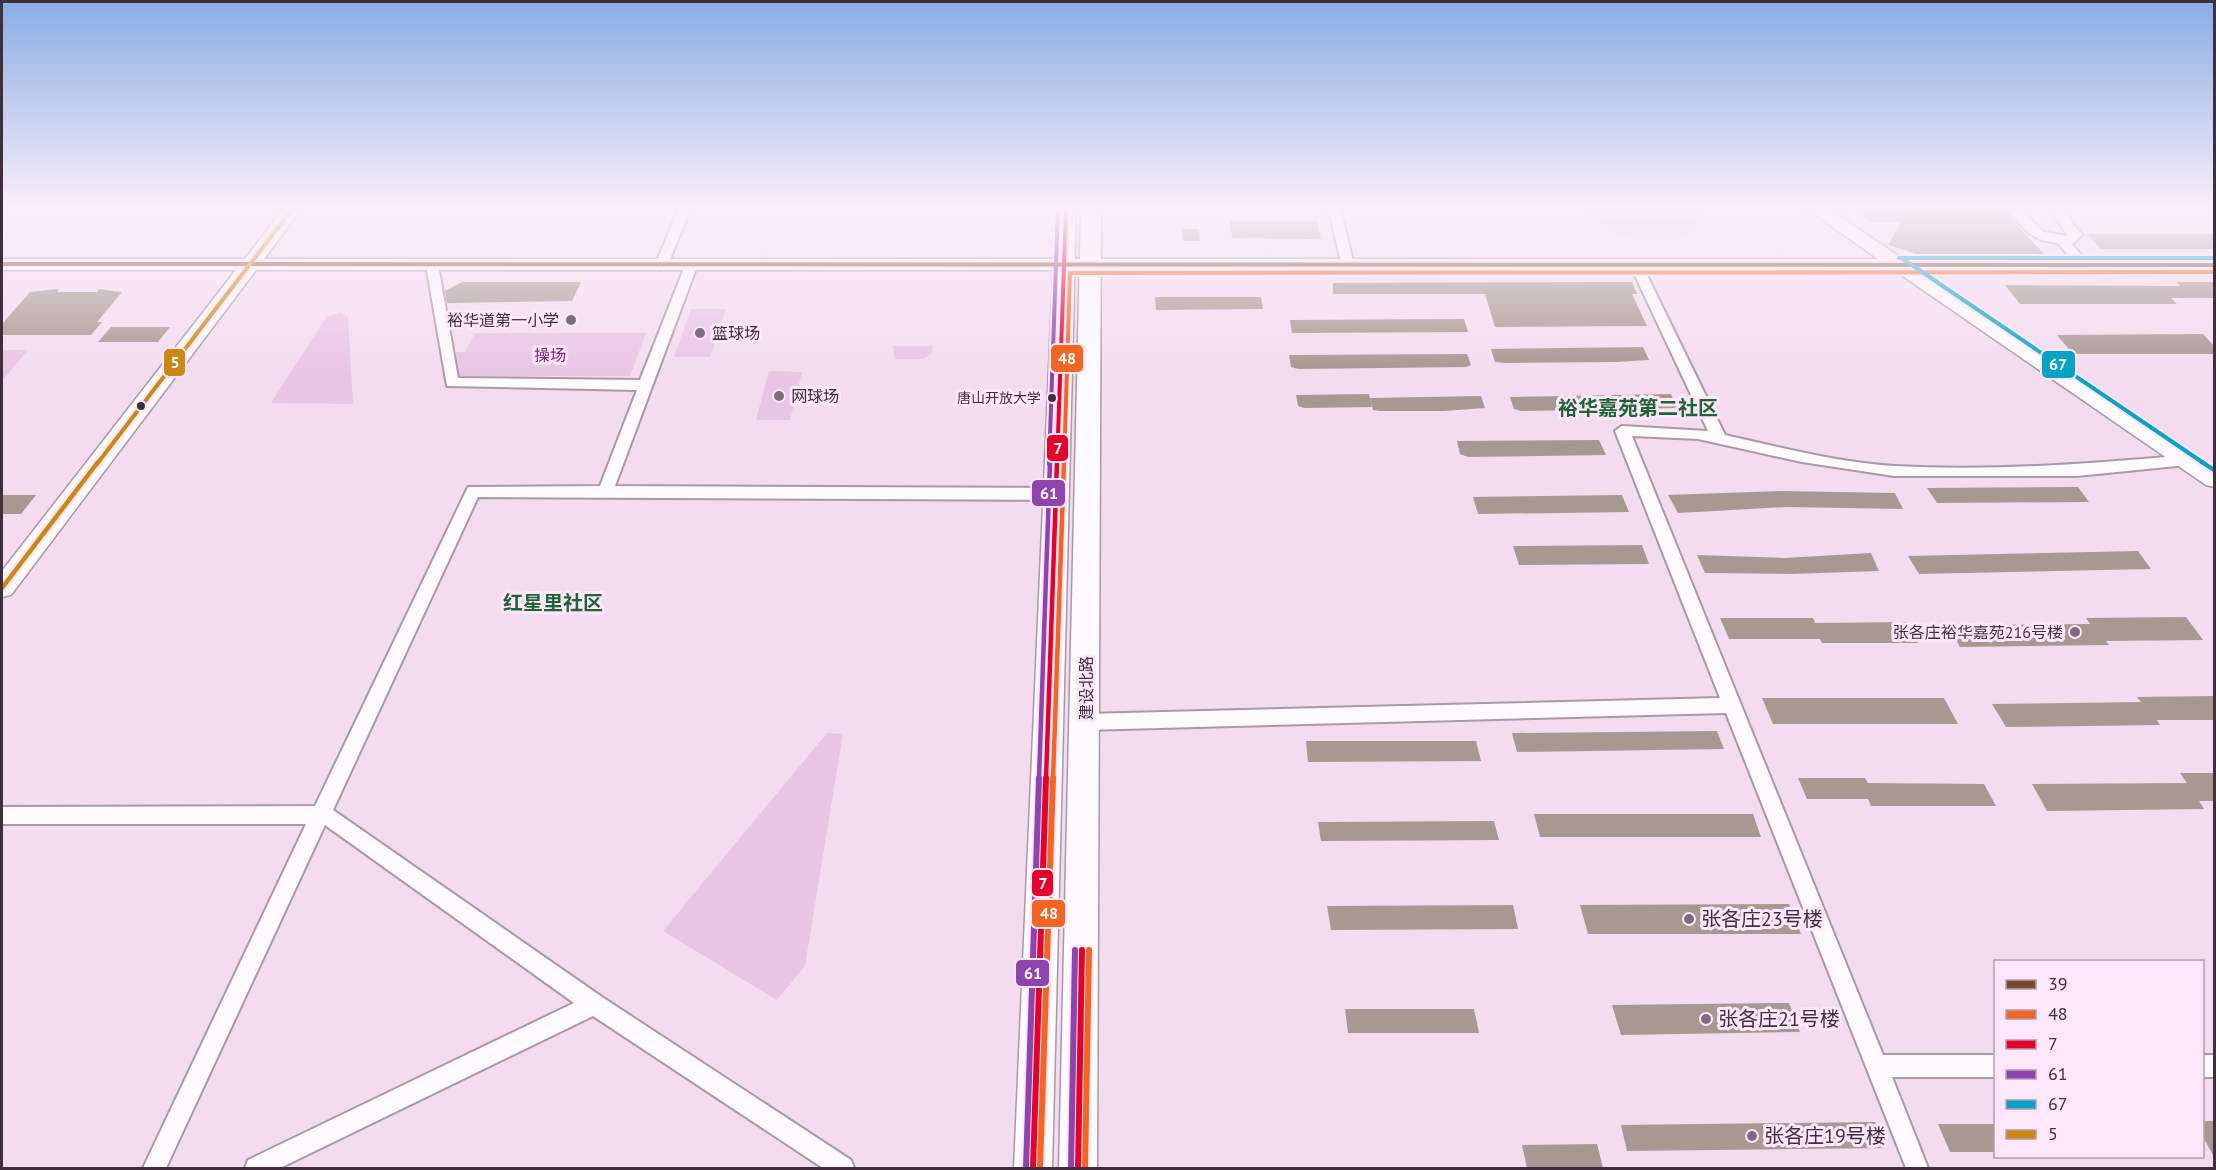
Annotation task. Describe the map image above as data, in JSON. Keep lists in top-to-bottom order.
{
  "streets": {
    "main road": ["建设北路"]
  },
  "districts": ["裕华嘉苑第二社区", "红星里社区"],
  "parks": ["操场"],
  "places": [
    "裕华道第一小学",
    "篮球场",
    "网球场",
    "唐山开放大学",
    "张各庄裕华嘉苑216号楼",
    "张各庄23号楼",
    "张各庄21号楼",
    "张各庄19号楼"
  ],
  "lines": [
    "transit line 7",
    "transit line 61",
    "transit line 67",
    "transit line 5",
    "transit line 39",
    "transit line 48"
  ],
  "legend": [
    "39",
    "48",
    "7",
    "61",
    "67",
    "5"
  ]
}
